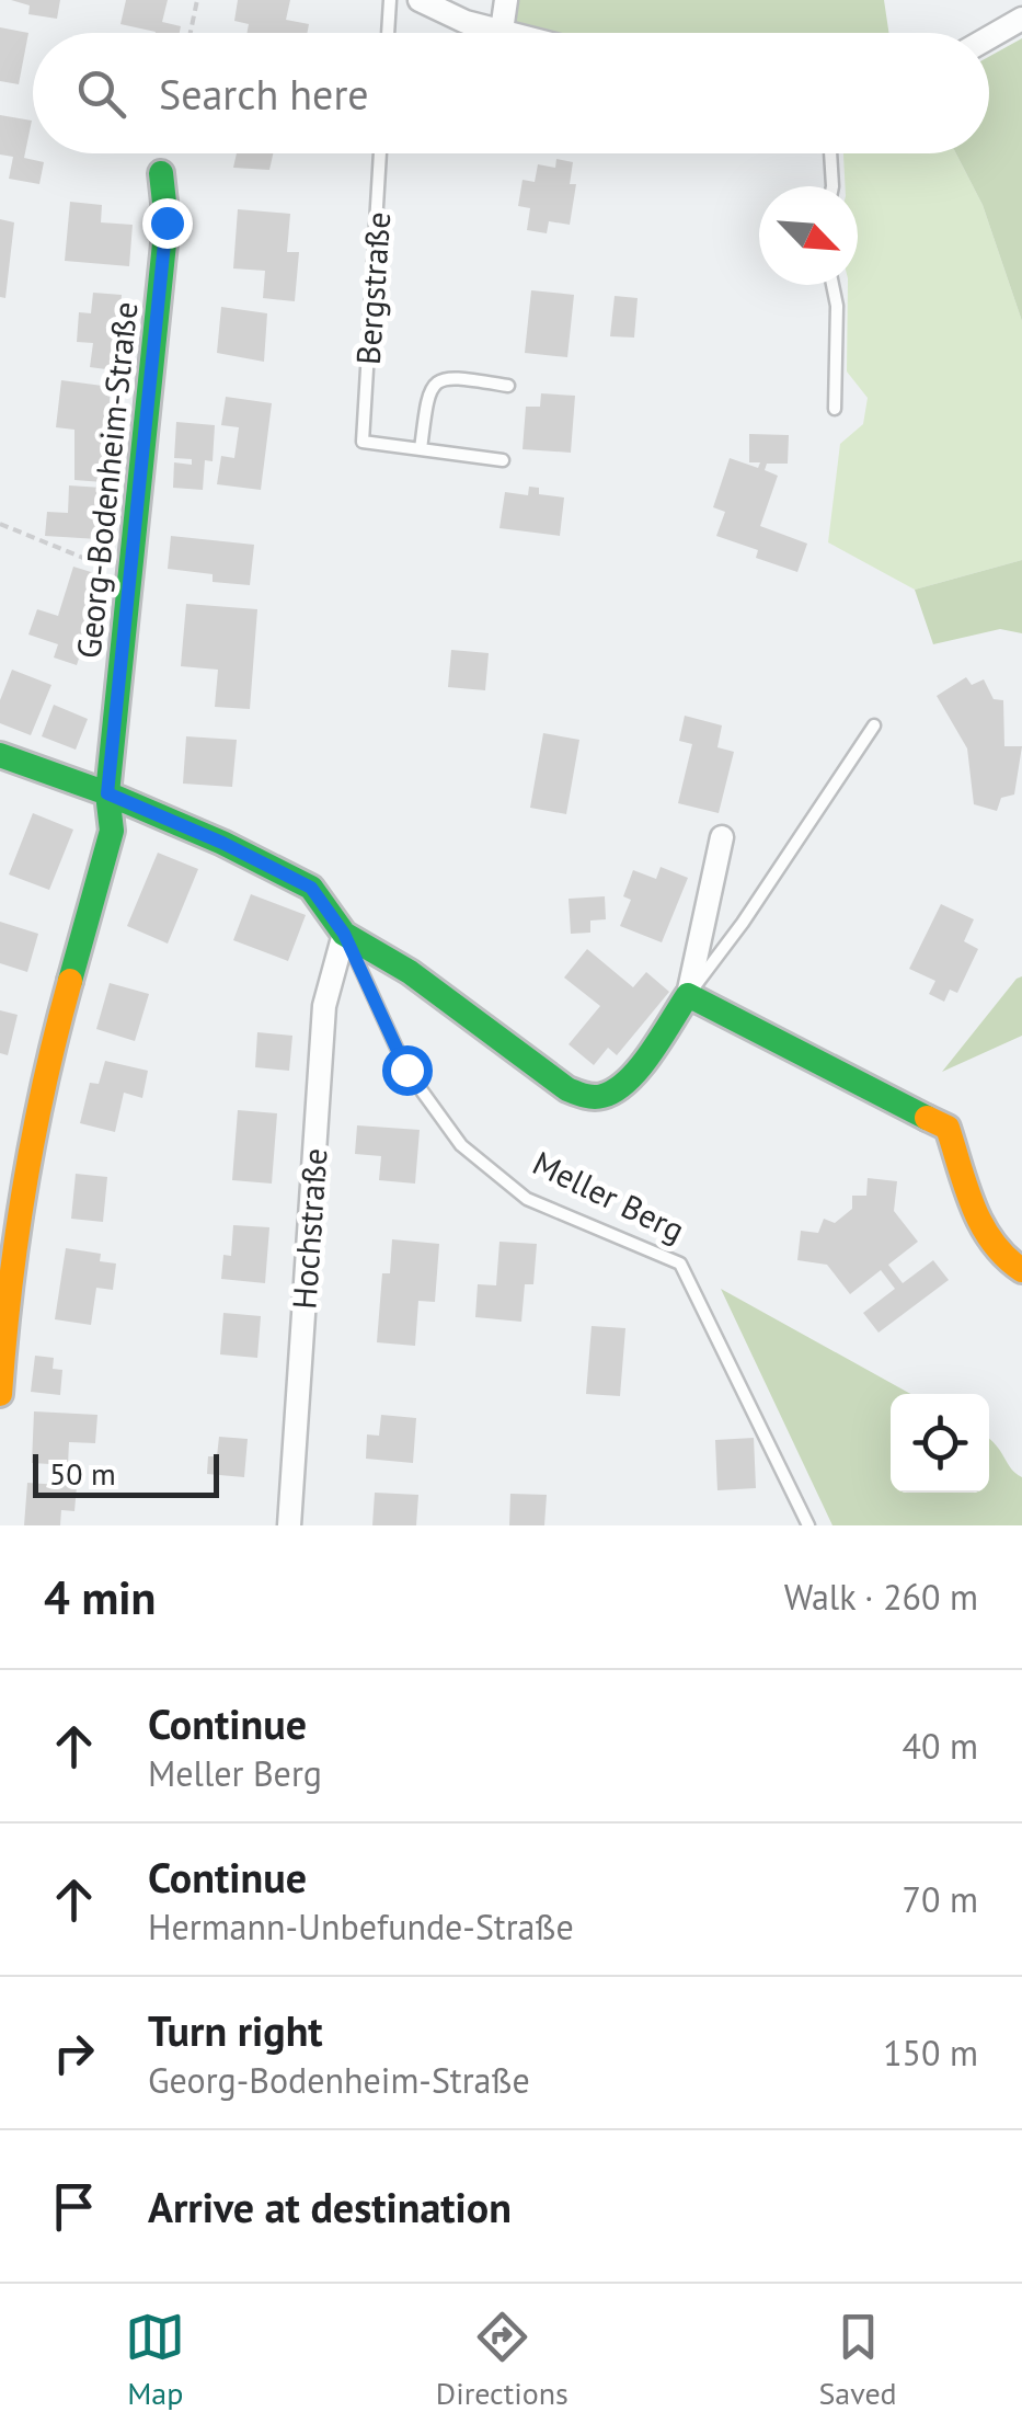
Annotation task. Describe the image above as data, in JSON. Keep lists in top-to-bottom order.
{
  "streets": {
    "street": ["Georg-Bodenheim-Straße", "Hochstraße"],
    "lane": ["Bergstraße", "Meller Berg"]
  },
  "crossings": [
    ["Meller Berg", "Hochstraße"]
  ],
  "scale_bar": "50 m",
  "north": "bottom right",
  "page": {
    "search": "Search here",
    "scale": "50 m",
    "heading": ["4 min", "Walk · 260 m"],
    "list": [
      ["Continue", "Meller Berg", "40 m"],
      ["Continue", "Hermann-Unbefunde-Straße", "70 m"],
      ["Turn right", "Georg-Bodenheim-Straße", "150 m"],
      "Arrive at destination"
    ],
    "nav": ["Map", "Directions", "Saved"]
  }
}
